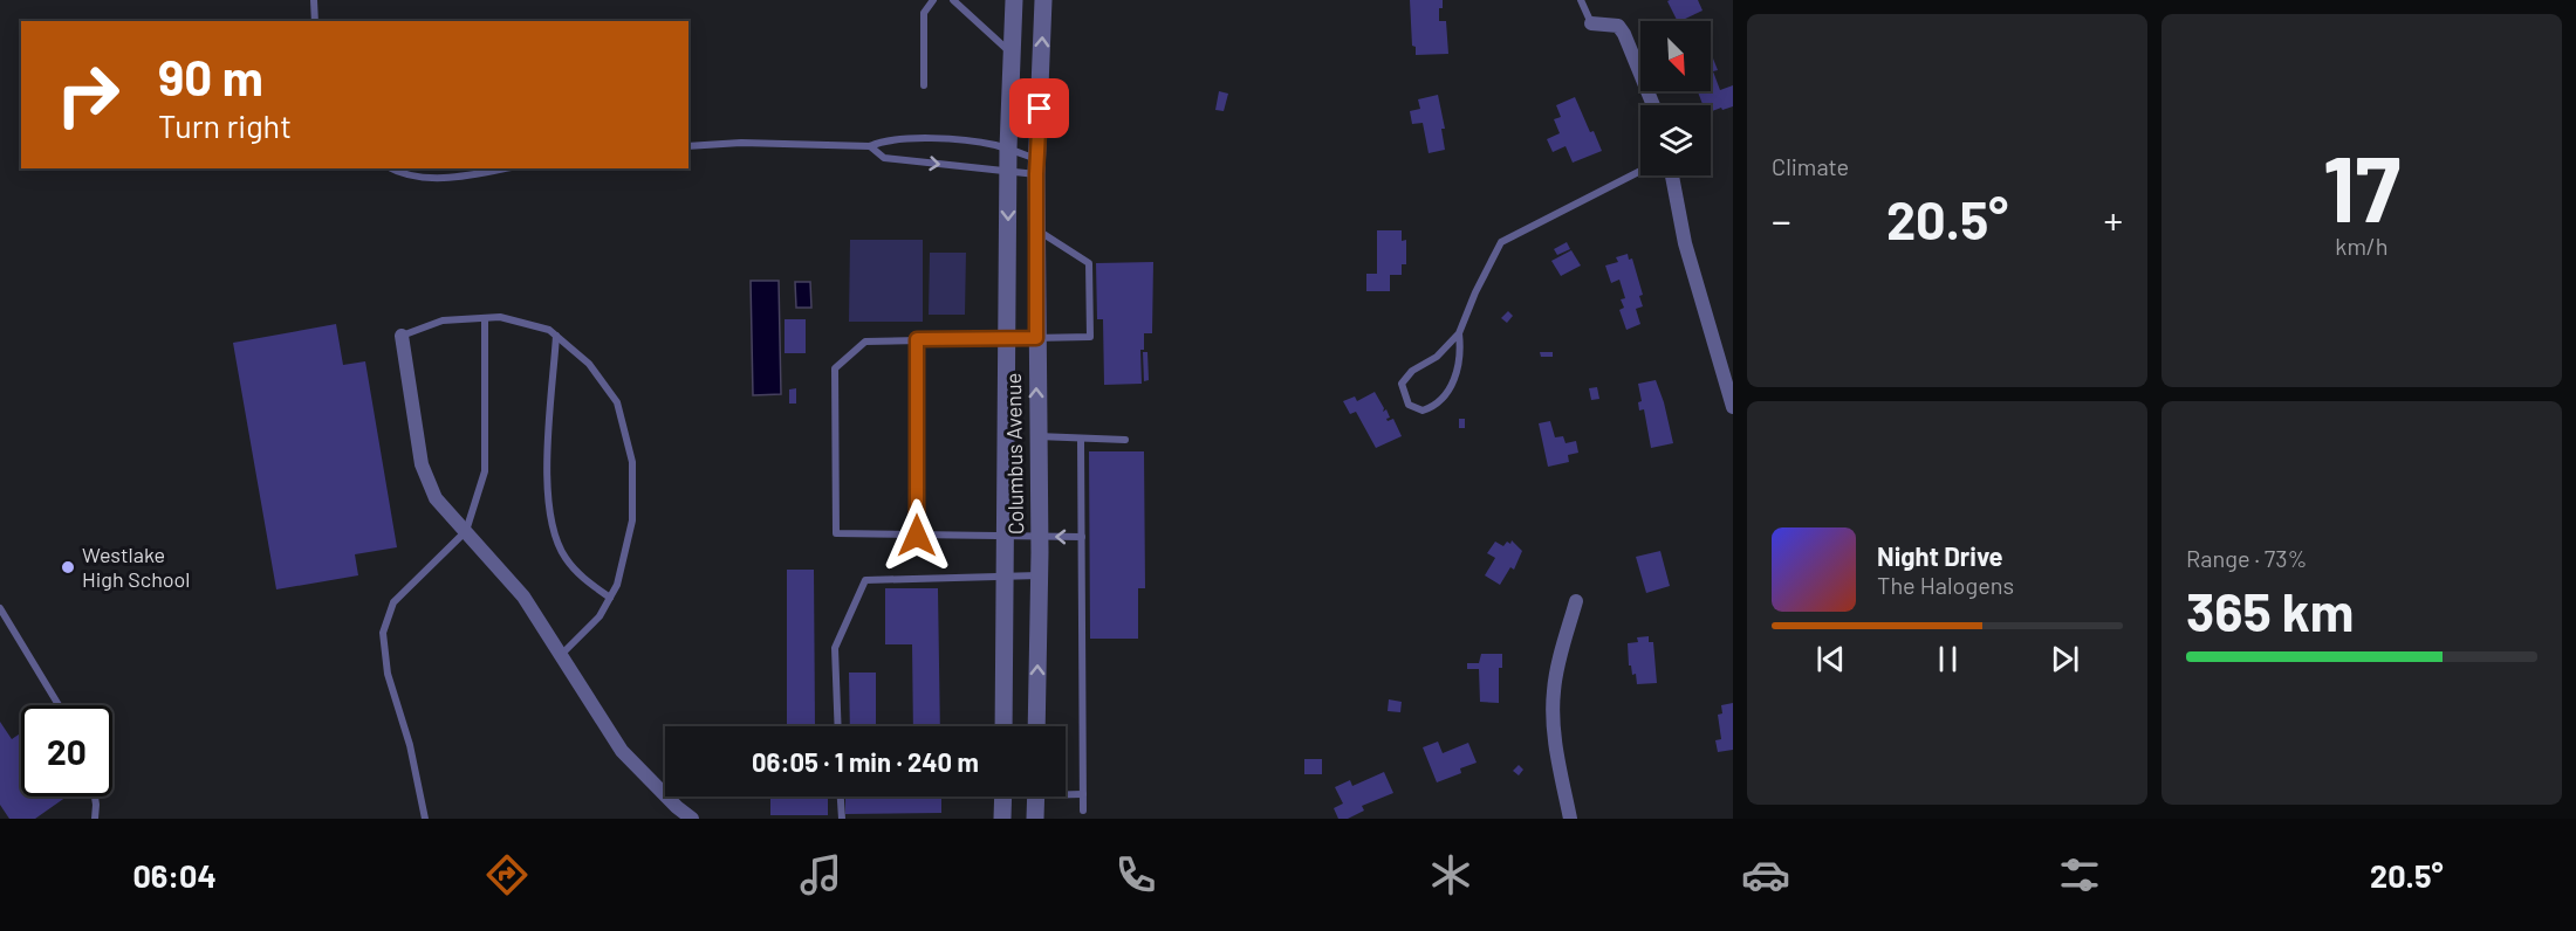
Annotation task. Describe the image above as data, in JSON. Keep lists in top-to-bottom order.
{
  "streets": {
    "street": ["Columbus Avenue"]
  },
  "places": ["Westlake High School"],
  "north": "bottom right",
  "page": {
    "tile": [
      "Climate",
      ["17", "km/h"],
      ["Range · 73%", "365 km"]
    ],
    "turn": ["90 m", "Turn right"],
    "heat": ["−", "20.5°", "+"],
    "song": ["Night Drive", "The Halogens"],
    "limit": "20",
    "trip": "06:05 · 1 min · 240 m",
    "tabs": ["06:04", "20.5°"]
  }
}
